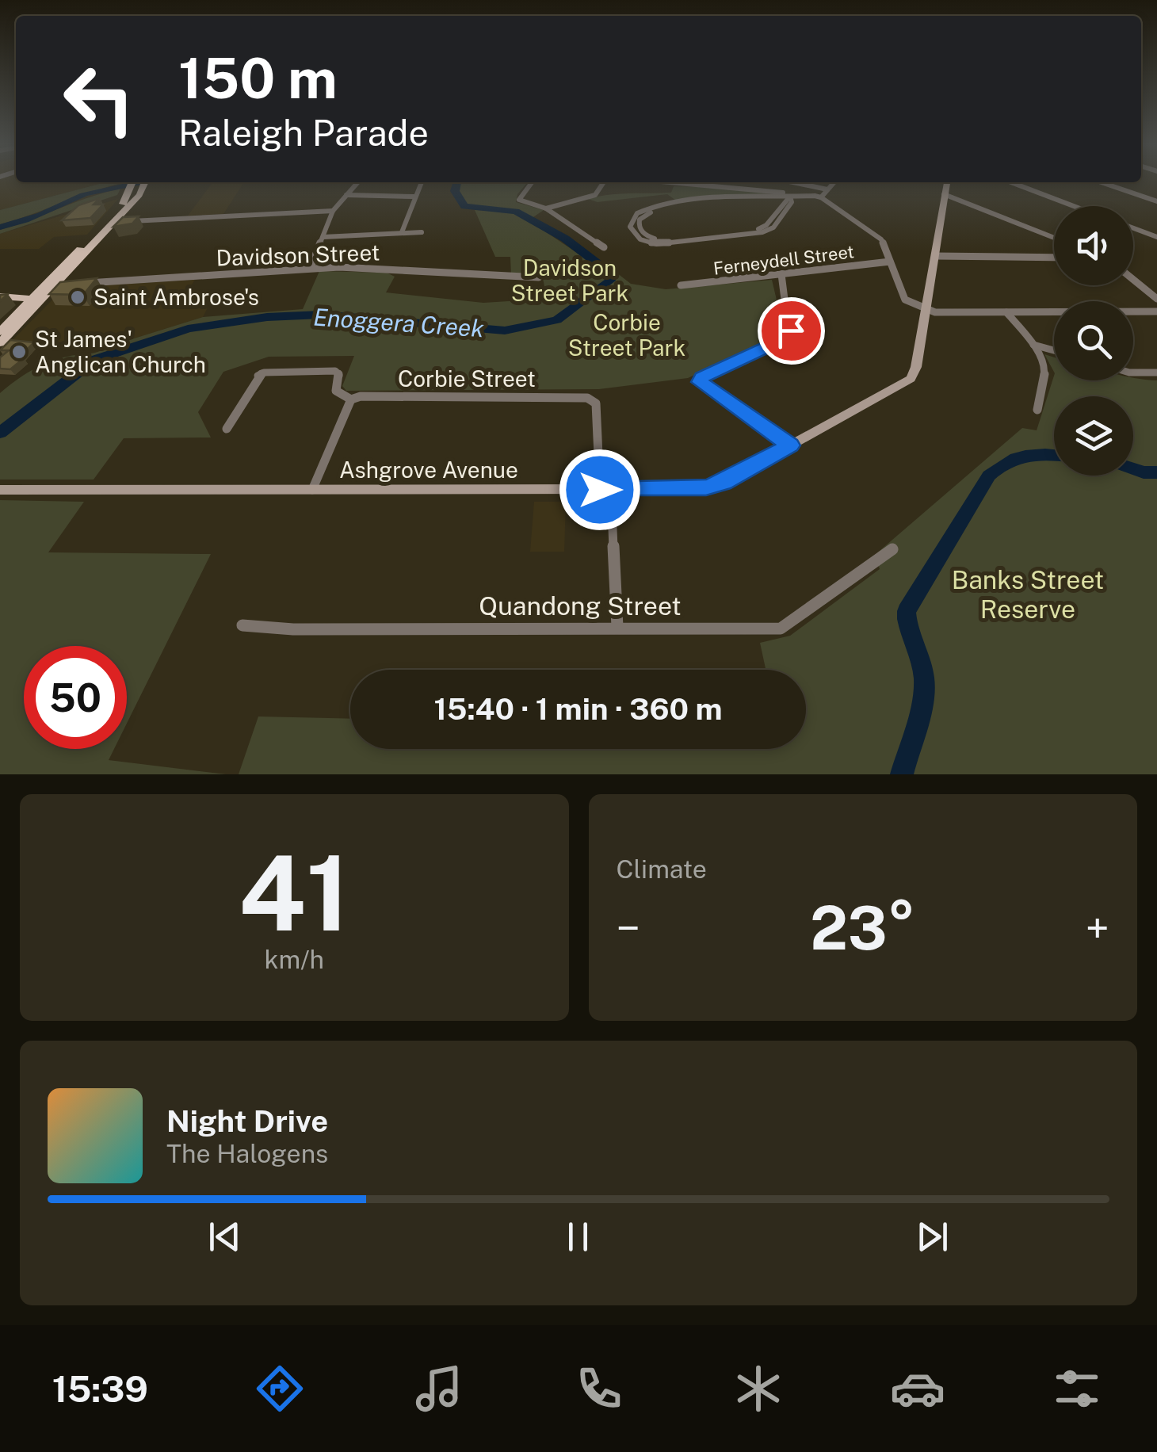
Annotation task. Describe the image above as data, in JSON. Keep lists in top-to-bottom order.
{
  "streets": {
    "main road": ["Ashgrove Avenue"],
    "street": [
      "Davidson Street",
      "Ferneydell Street",
      "Corbie Street",
      "Quandong Street"
    ]
  },
  "crossings": [
    ["Corbie Street", "Ashgrove Avenue"]
  ],
  "water": ["Enoggera Creek"],
  "parks": ["Davidson Street Park", "Corbie Street Park", "Banks Street Reserve"],
  "places": ["Saint Ambrose's", "St James' Anglican Church"],
  "page": {
    "turn": ["150 m", "Raleigh Parade"],
    "limit": "50",
    "trip": "15:40 · 1 min · 360 m",
    "tile": [
      ["41", "km/h"],
      "Climate"
    ],
    "heat": ["−", "23°", "+"],
    "song": ["Night Drive", "The Halogens"],
    "tabs": "15:39"
  }
}
